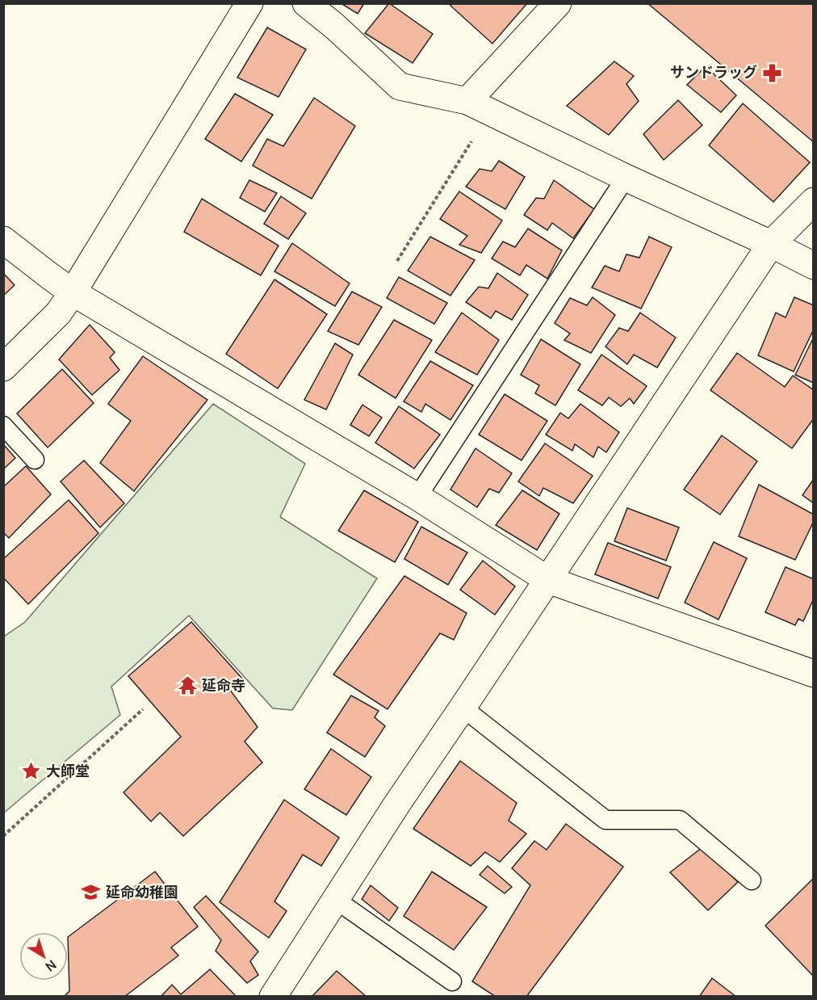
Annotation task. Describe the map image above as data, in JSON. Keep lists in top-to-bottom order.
{
  "places": {
    "pharmacy": ["サンドラッグ"],
    "temple": ["延命寺"],
    "place": ["大師堂"],
    "school or university": ["延命幼稚園"]
  },
  "north": "bottom right"
}
